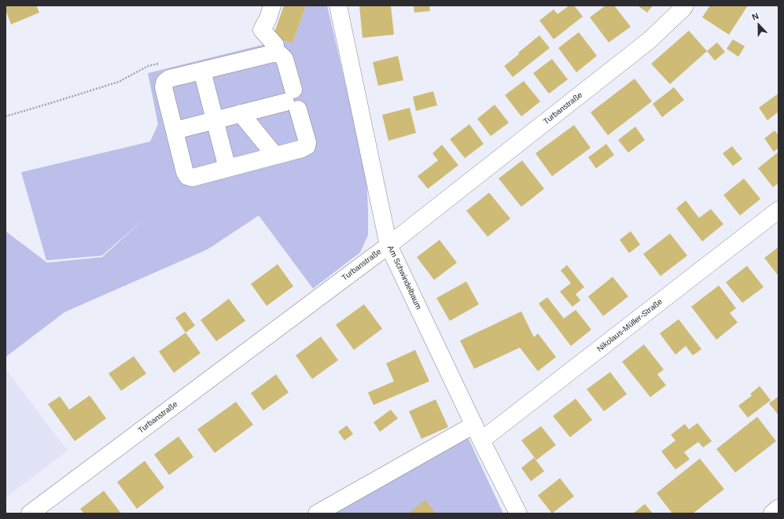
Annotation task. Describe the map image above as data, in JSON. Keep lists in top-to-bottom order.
{
  "streets": {
    "street": ["Turbanstraße", "Am Schwindelbaum", "Nikolaus-Müller-Straße"]
  },
  "crossings": [
    ["Turbanstraße", "Am Schwindelbaum"],
    ["Am Schwindelbaum", "Nikolaus-Müller-Straße"]
  ],
  "north": "top"
}
